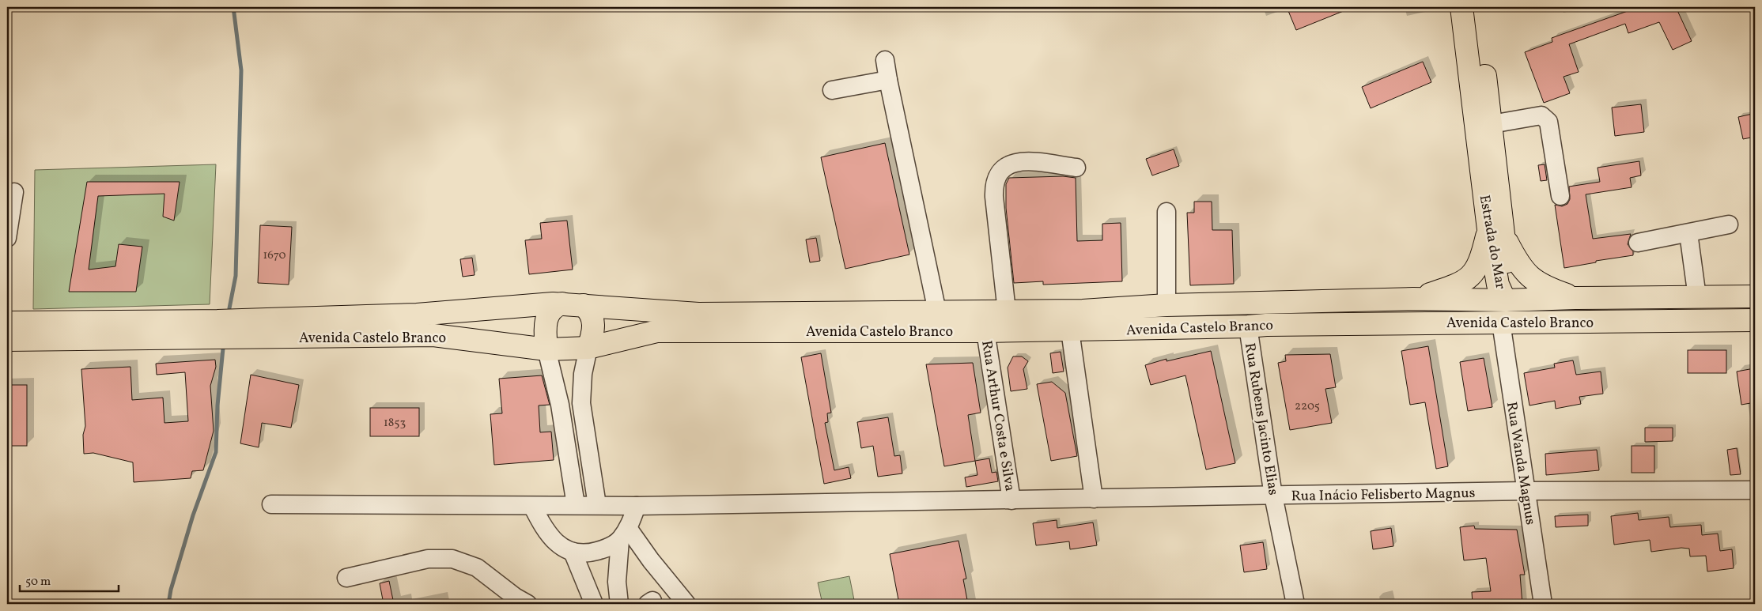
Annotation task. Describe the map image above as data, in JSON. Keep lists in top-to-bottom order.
{
  "streets": {
    "main road": ["Estrada do Mar", "Avenida Castelo Branco"],
    "street": [
      "Rua Arthur Costa e Silva",
      "Rua Rubens Jacinto Elias",
      "Rua Wanda Magnus",
      "Rua Inácio Felisberto Magnus"
    ]
  },
  "crossings": [
    ["Estrada do Mar", "Avenida Castelo Branco"],
    ["Avenida Castelo Branco", "Rua Arthur Costa e Silva"],
    ["Avenida Castelo Branco", "Rua Rubens Jacinto Elias"],
    ["Avenida Castelo Branco", "Rua Wanda Magnus"],
    ["Rua Arthur Costa e Silva", "Rua Inácio Felisberto Magnus"],
    ["Rua Rubens Jacinto Elias", "Rua Inácio Felisberto Magnus"],
    ["Rua Wanda Magnus", "Rua Inácio Felisberto Magnus"]
  ],
  "house_numbers": ["1670", "2205", "1853"],
  "scale_bar": "50 m"
}
